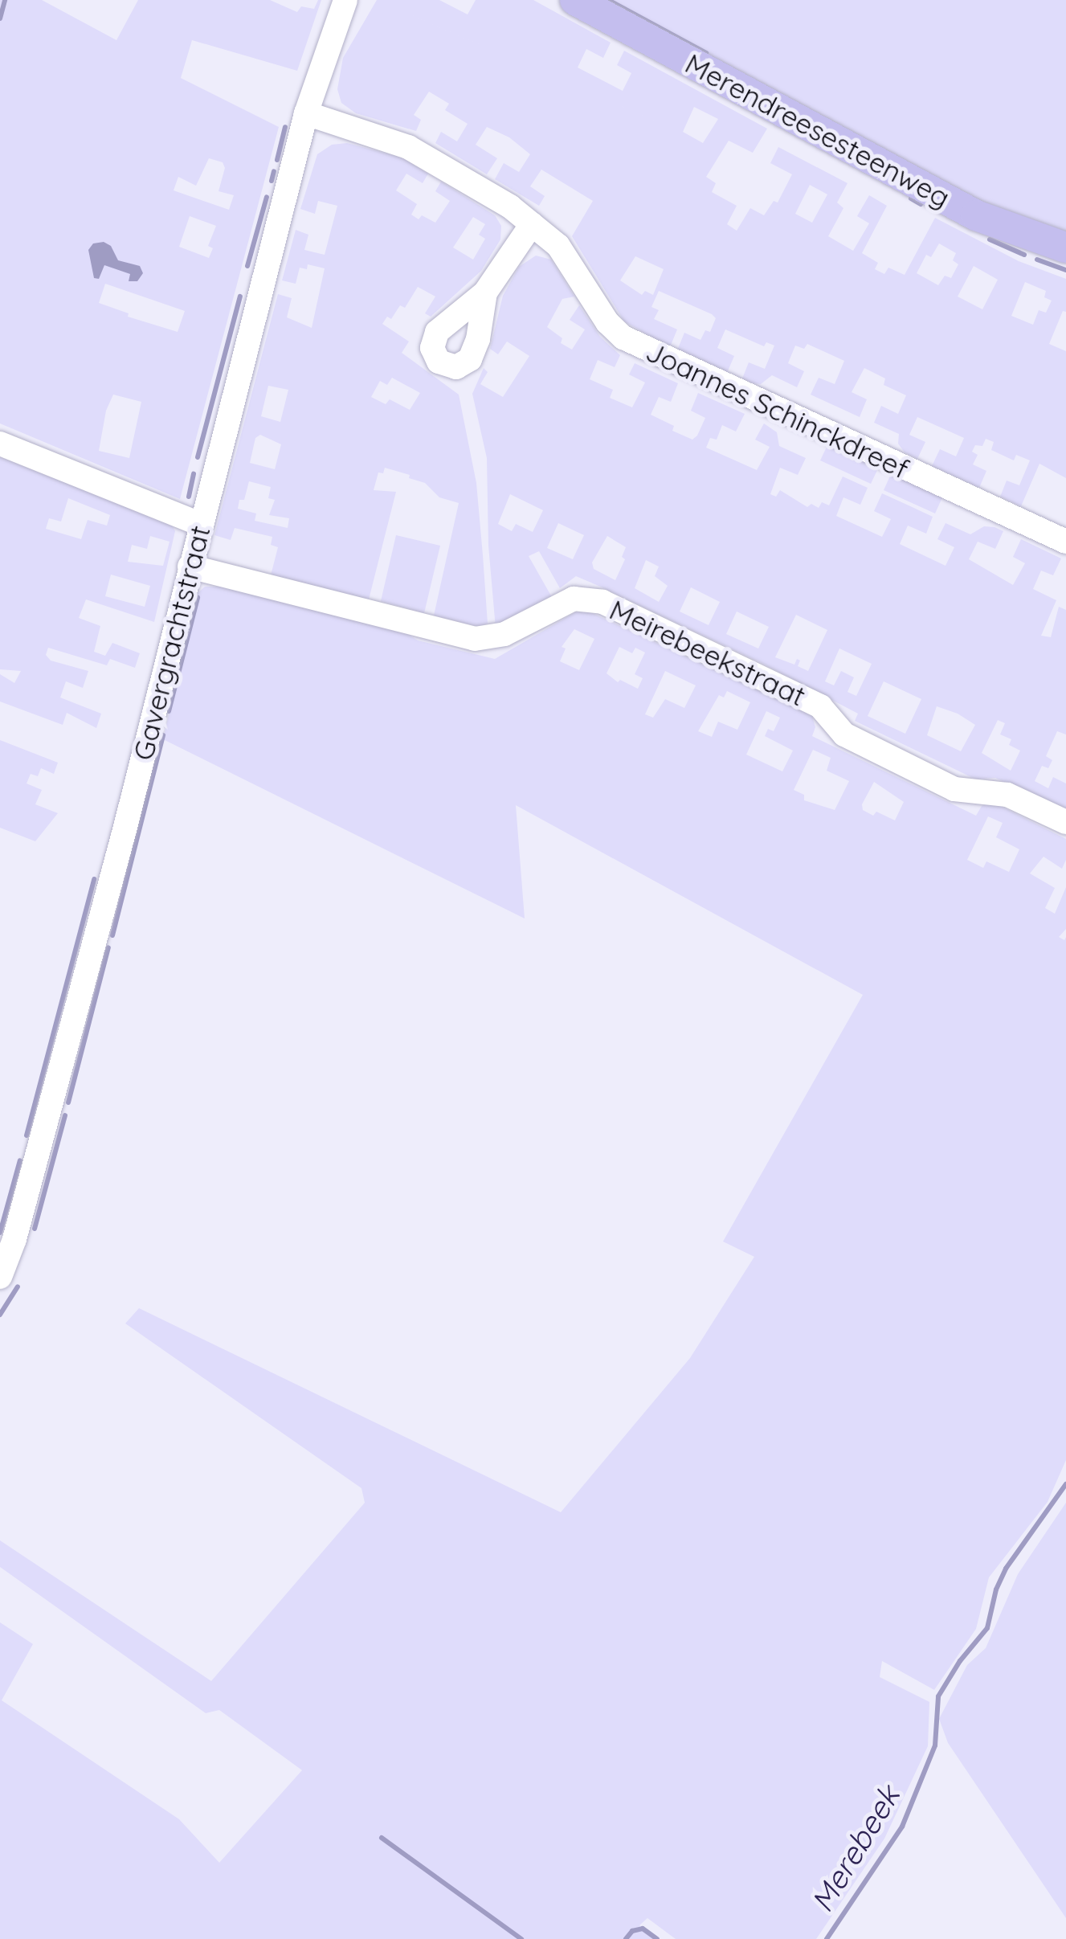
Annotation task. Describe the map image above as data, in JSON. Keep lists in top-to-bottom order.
{
  "streets": {
    "main road": ["Merendreesesteenweg"],
    "street": ["Joannes Schinckdreef", "Gavergrachtstraat", "Meirebeekstraat"]
  },
  "crossings": [
    ["Joannes Schinckdreef", "Gavergrachtstraat"],
    ["Gavergrachtstraat", "Meirebeekstraat"]
  ],
  "water": ["Merebeek"]
}
